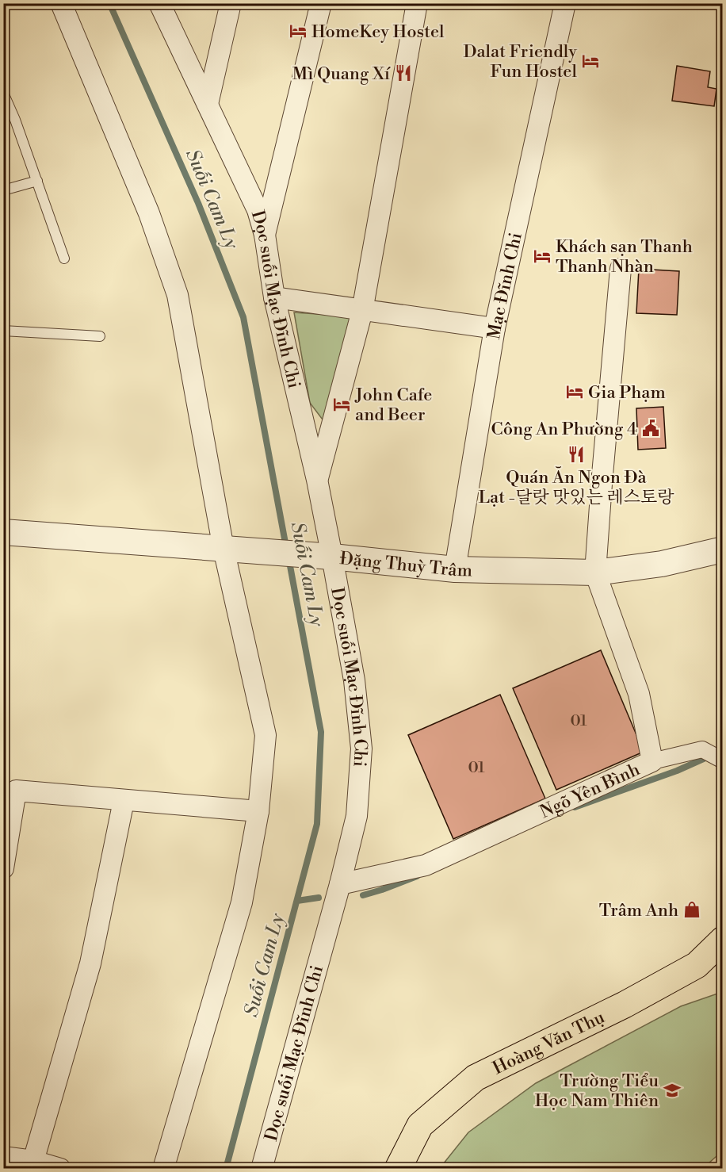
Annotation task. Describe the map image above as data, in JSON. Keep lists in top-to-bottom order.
{
  "streets": {
    "main road": ["Hoàng Văn Thụ"],
    "street": [
      "Mạc Đĩnh Chi",
      "Dọc suối Mạc Đĩnh Chi",
      "Đặng Thuỳ Trâm",
      "Ngõ Yên Bình"
    ]
  },
  "crossings": [
    ["Mạc Đĩnh Chi", "Đặng Thuỳ Trâm"],
    ["Dọc suối Mạc Đĩnh Chi", "Đặng Thuỳ Trâm"],
    ["Dọc suối Mạc Đĩnh Chi", "Ngõ Yên Bình"],
    ["Đặng Thuỳ Trâm", "Ngõ Yên Bình"]
  ],
  "water": ["Suối Cam Ly"],
  "places": {
    "hotel": [
      "HomeKey Hostel",
      "Dalat Friendly Fun Hostel",
      "Khách sạn Thanh Thanh Nhàn",
      "Gia Phạm",
      "John Cafe and Beer"
    ],
    "restaurant": ["Mì Quang Xí", "Quán Ăn Ngon Đà Lạt -달랏 맛있는 레스토랑"],
    "public building": ["Công An Phường 4"],
    "shop": ["Trâm Anh"],
    "school or university": ["Trường Tiểu Học Nam Thiên"]
  },
  "house_numbers": ["01", "01"]
}
